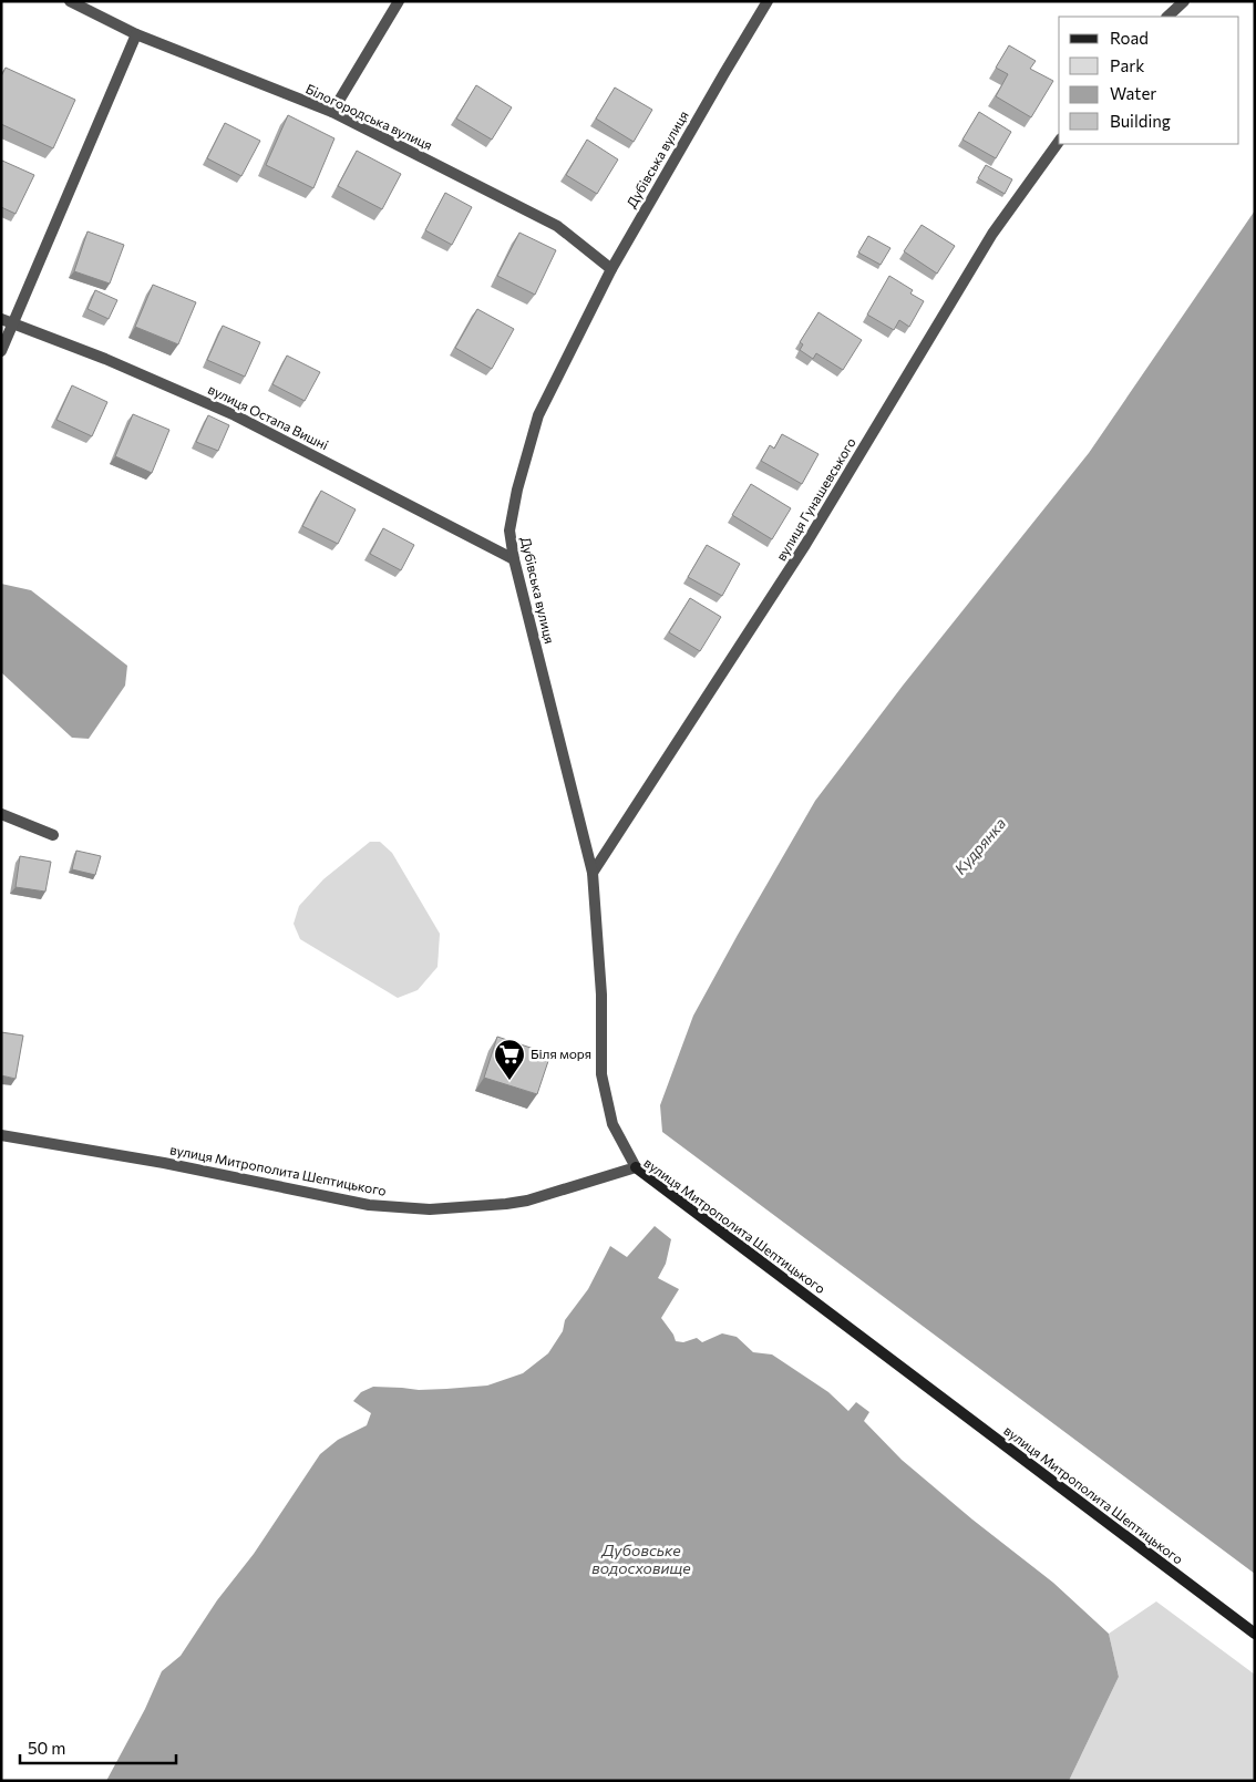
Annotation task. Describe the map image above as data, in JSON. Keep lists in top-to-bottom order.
{
  "streets": {
    "street": [
      "Білогородська вулиця",
      "Дубівська вулиця",
      "вулиця Остапа Вишні",
      "вулиця Гунашевського",
      "вулиця Митрополита Шептицького"
    ]
  },
  "crossings": [
    ["Білогородська вулиця", "Дубівська вулиця"],
    ["Дубівська вулиця", "вулиця Остапа Вишні"],
    ["Дубівська вулиця", "вулиця Гунашевського"],
    ["Дубівська вулиця", "вулиця Митрополита Шептицького"]
  ],
  "water": ["Кудрянка", "Дубовське водосховище"],
  "places": {
    "supermarket": ["Біля моря"]
  },
  "legend": [
    "Road",
    "Park",
    "Water",
    "Building"
  ],
  "scale_bar": "50 m"
}
